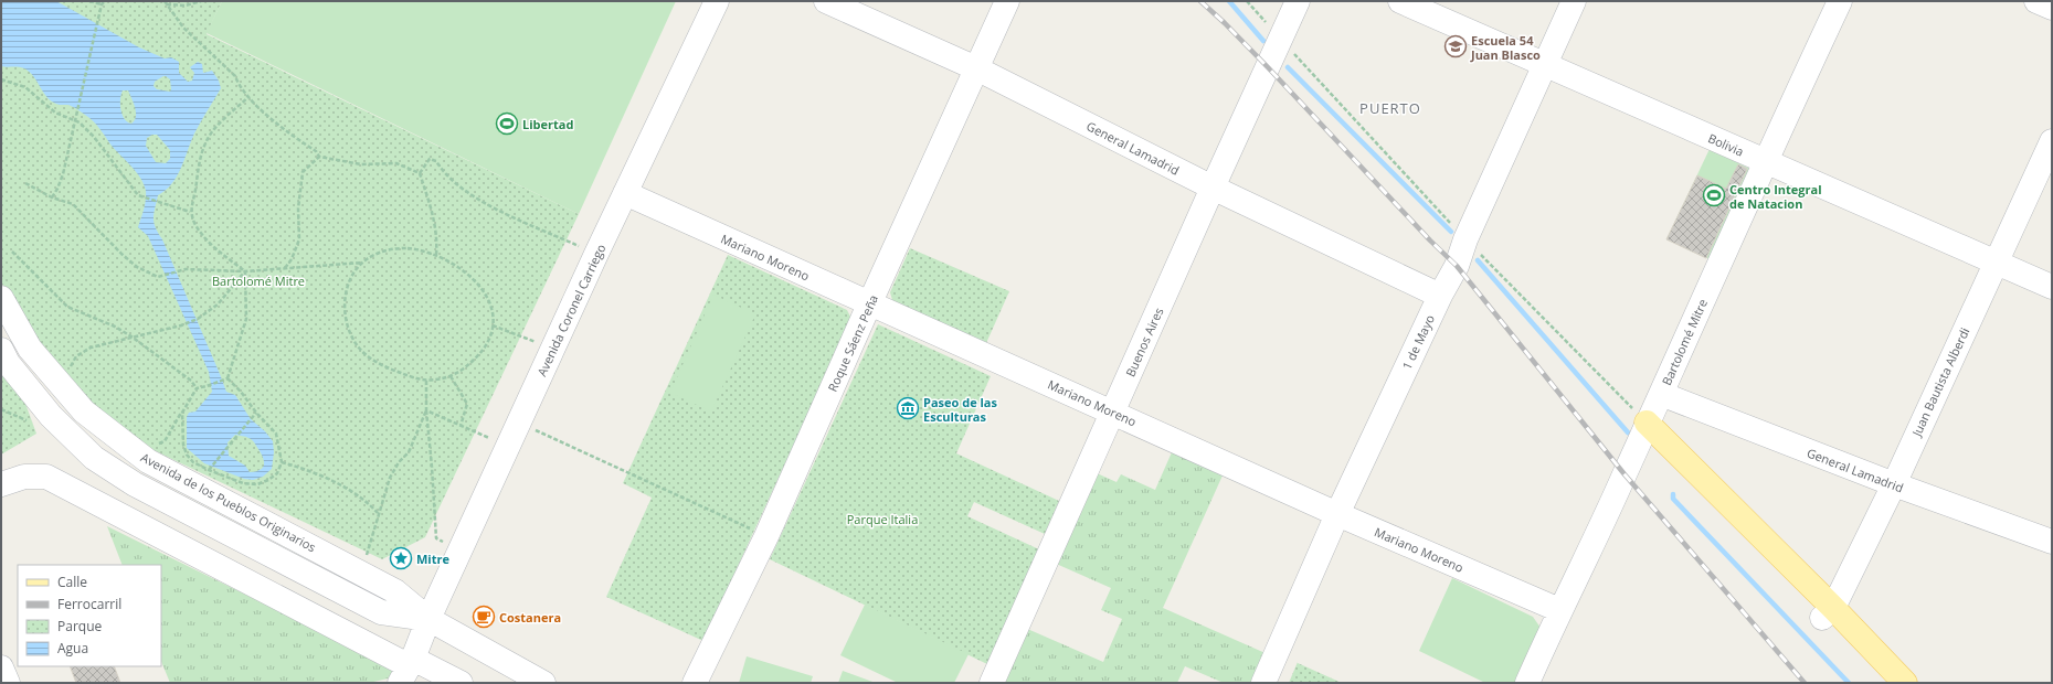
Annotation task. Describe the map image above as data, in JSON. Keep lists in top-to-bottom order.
{
  "streets": {
    "street": [
      "Bolivia",
      "General Lamadrid",
      "Mariano Moreno",
      "Avenida Coronel Carriego",
      "Buenos Aires",
      "1 de Mayo",
      "Bartolomé Mitre",
      "Roque Sáenz Peña",
      "Juan Bautista Alberdi",
      "Avenida de los Pueblos Originarios"
    ]
  },
  "crossings": [
    ["Bolivia", "1 de Mayo"],
    ["Bolivia", "Bartolomé Mitre"],
    ["Bolivia", "Juan Bautista Alberdi"],
    ["General Lamadrid", "Buenos Aires"],
    ["General Lamadrid", "1 de Mayo"],
    ["General Lamadrid", "Bartolomé Mitre"],
    ["General Lamadrid", "Roque Sáenz Peña"],
    ["General Lamadrid", "Juan Bautista Alberdi"],
    ["Mariano Moreno", "Avenida Coronel Carriego"],
    ["Mariano Moreno", "Buenos Aires"],
    ["Mariano Moreno", "1 de Mayo"],
    ["Mariano Moreno", "Bartolomé Mitre"],
    ["Mariano Moreno", "Roque Sáenz Peña"],
    ["Avenida Coronel Carriego", "Avenida de los Pueblos Originarios"]
  ],
  "districts": ["PUERTO"],
  "parks": ["Bartolomé Mitre", "Parque Italia"],
  "places": {
    "school or university": ["Escuela 54 Juan Blasco"],
    "sports": ["Libertad", "Centro Integral de Natacion"],
    "museum": ["Paseo de las Esculturas"],
    "place": ["Mitre"],
    "cafe": ["Costanera"]
  },
  "legend": [
    "Calle",
    "Ferrocarril",
    "Parque",
    "Agua"
  ]
}
